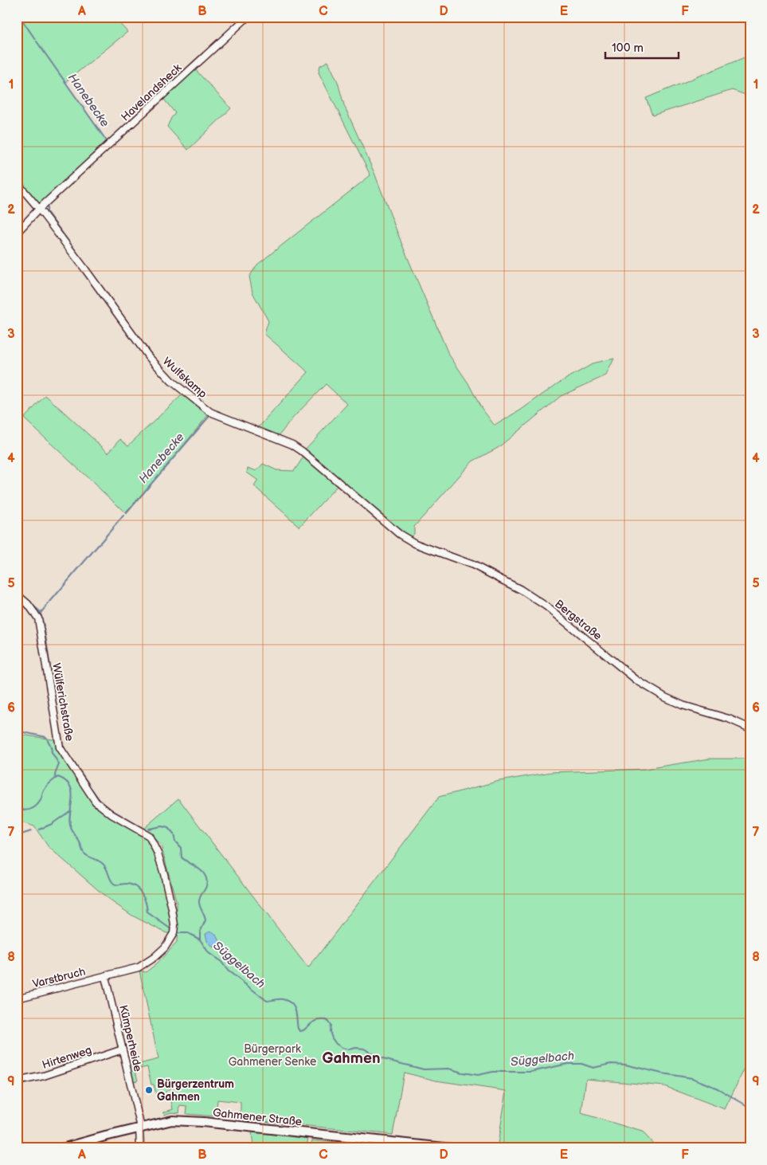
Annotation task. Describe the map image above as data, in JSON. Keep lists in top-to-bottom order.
{
  "streets": {
    "main road": ["Gahmener Straße"],
    "street": [
      "Havelandsheck",
      "Wulfskamp",
      "Bergstraße",
      "Wülferichstraße",
      "Varstbruch",
      "Kümperheide",
      "Hirtenweg"
    ]
  },
  "crossings": [
    ["Havelandsheck", "Wulfskamp"],
    ["Wulfskamp", "Bergstraße"],
    ["Wülferichstraße", "Varstbruch"],
    ["Wülferichstraße", "Kümperheide"],
    ["Varstbruch", "Kümperheide"],
    ["Kümperheide", "Hirtenweg"],
    ["Kümperheide", "Gahmener Straße"]
  ],
  "districts": ["Gahmen"],
  "water": ["Hanebecke", "Süggelbach"],
  "parks": ["Bürgerpark Gahmener Senke"],
  "places": ["Bürgerzentrum Gahmen"],
  "scale_bar": "100 m",
  "grid": {
    "columns": [
      "A",
      "B",
      "C",
      "D",
      "E",
      "F"
    ],
    "rows": [
      "1",
      "2",
      "3",
      "4",
      "5",
      "6",
      "7",
      "8",
      "9"
    ]
  }
}
